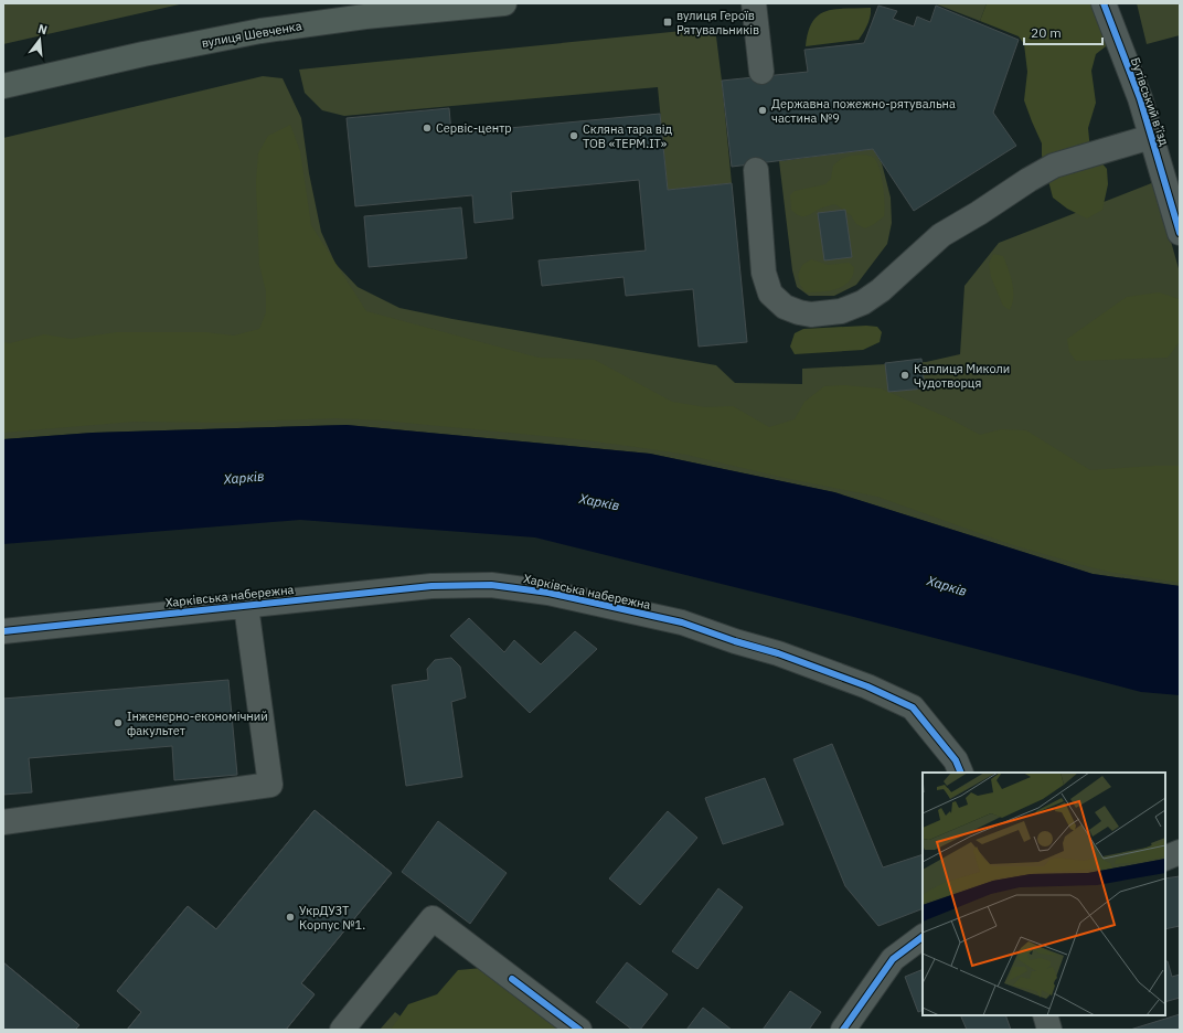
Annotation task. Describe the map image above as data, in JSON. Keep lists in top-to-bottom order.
{
  "streets": {
    "main road": ["вулиця Шевченка"],
    "street": ["Бутівський в’їзд", "Харківська набережна"]
  },
  "water": ["Харків"],
  "places": {
    "transit": ["вулиця Героїв Рятувальників"],
    "other": [
      "Державна пожежно-рятувальна частина №9",
      "Сервіс-центр",
      "Скляна тара від ТОВ «ТЕРМ.ІТ»",
      "Каплиця Миколи Чудотворця",
      "Інженерно-економічний факультет",
      "УкрДУЗТ Корпус №1."
    ]
  },
  "scale_bar": "20 m",
  "north": "top"
}
